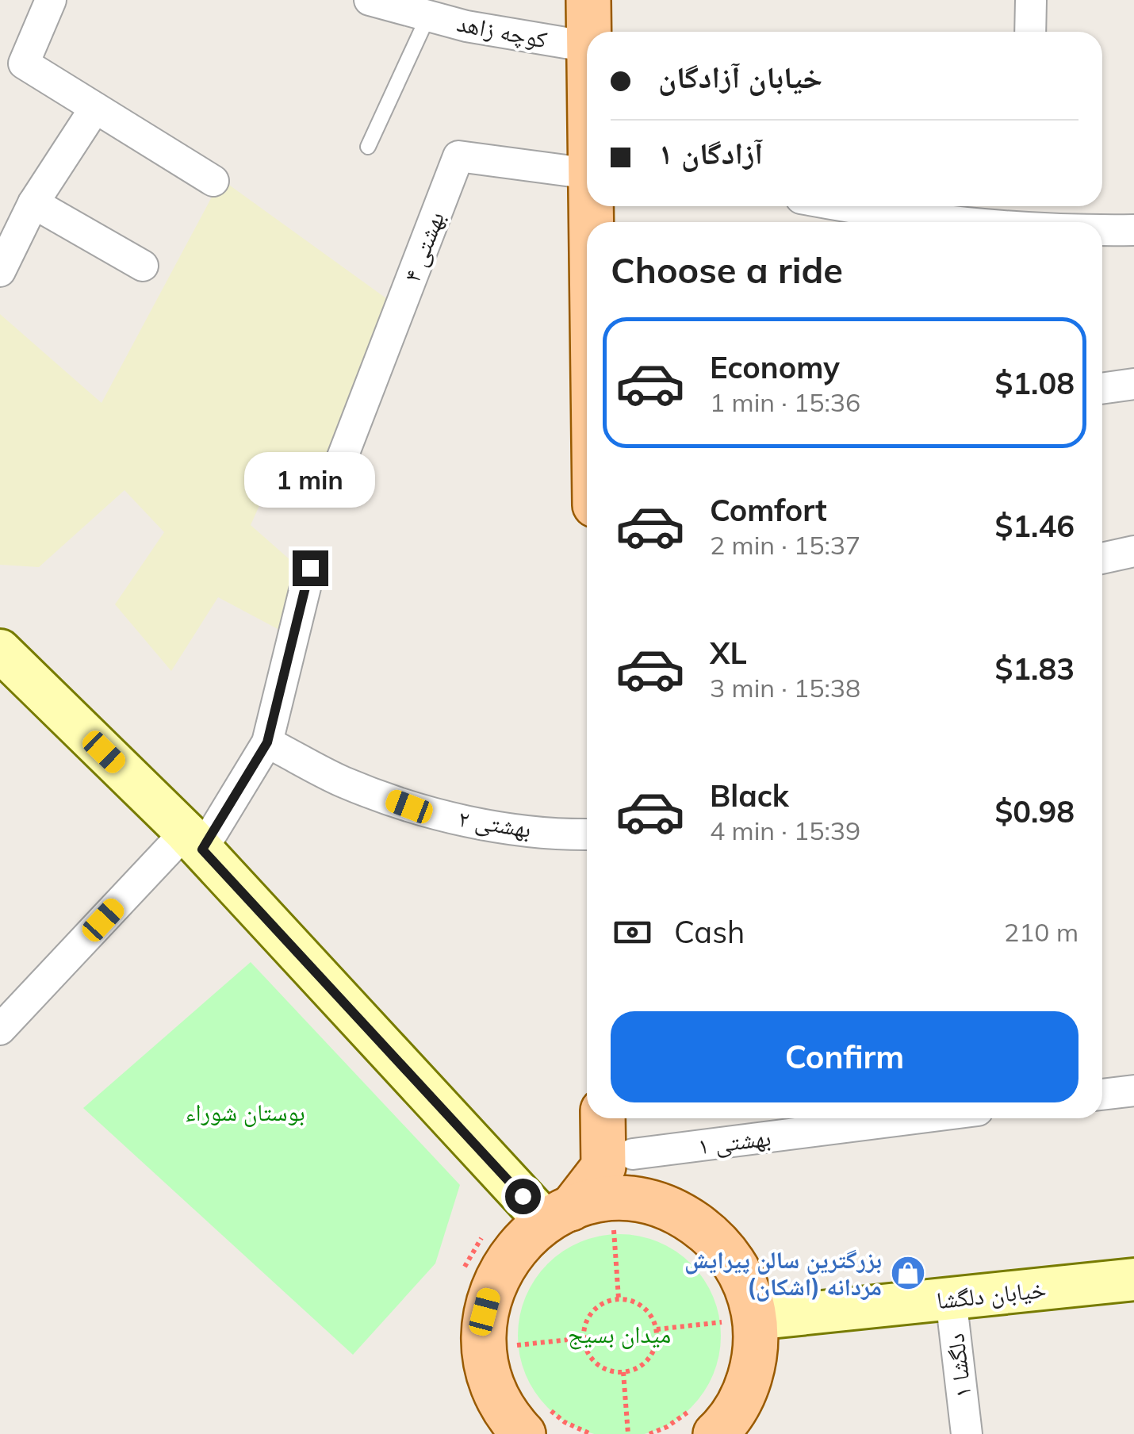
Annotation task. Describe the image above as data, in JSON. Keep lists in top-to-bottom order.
{
  "streets": {
    "main road": ["خیابان دلگشا"],
    "street": [
      "کوچه زاهد",
      "بهشتی ۴",
      "بهشتی ۲",
      "بهشتی ۱",
      "دلگشا ۱"
    ]
  },
  "crossings": [
    ["خیابان دلگشا", "دلگشا ۱"]
  ],
  "parks": ["بوستان شوراء", "میدان بسیج"],
  "places": {
    "shop": ["بزرگترین سالن پیرایش مردانه (اشکان)"]
  },
  "page": {
    "banner": ["خیابان آزادگان", "آزادگان ۱"],
    "heading": "Choose a ride",
    "list": [
      {
        "name": "Economy",
        "note": "1 min · 15:36",
        "value": "$1.08"
      },
      {
        "name": "Comfort",
        "note": "2 min · 15:37",
        "value": "$1.46"
      },
      {
        "name": "XL",
        "note": "3 min · 15:38",
        "value": "$1.83"
      },
      {
        "name": "Black",
        "note": "4 min · 15:39",
        "value": "$0.98"
      }
    ],
    "bubble": "1 min",
    "pay": ["Cash", "210 m"],
    "buttons": "Confirm"
  }
}
